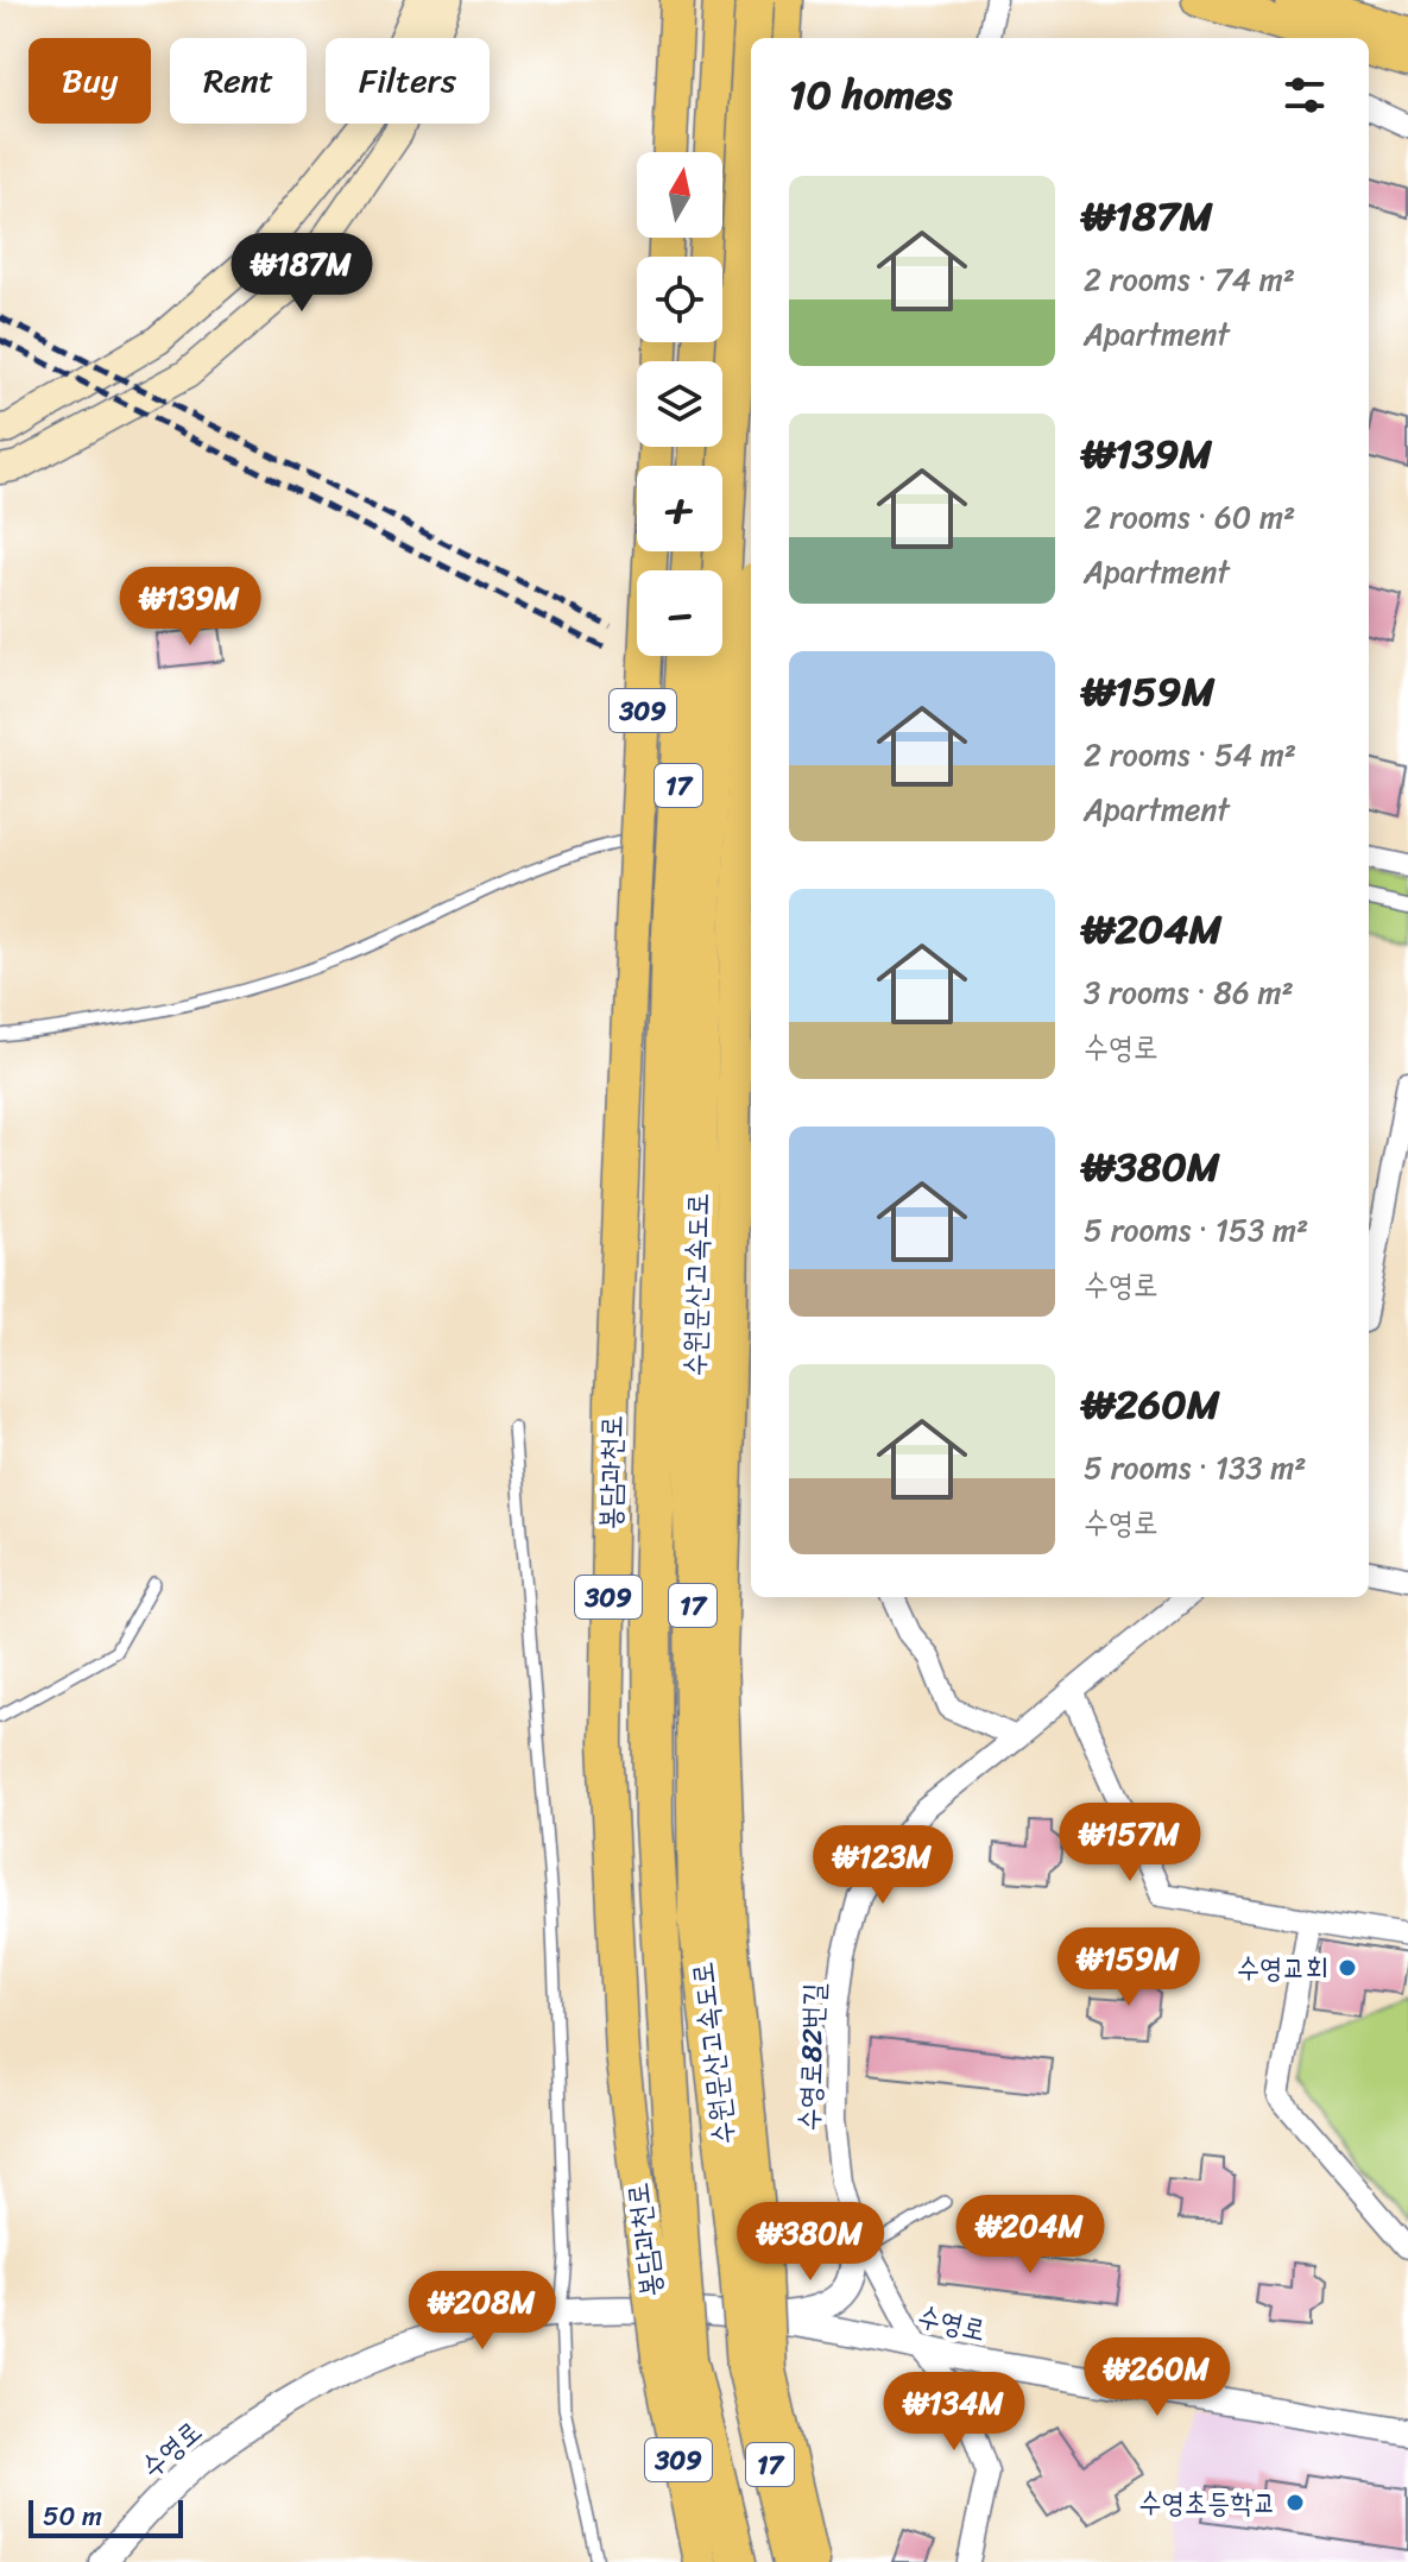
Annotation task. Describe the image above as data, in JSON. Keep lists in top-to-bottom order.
{
  "streets": {
    "highway": ["17", "수원문산고속도로"],
    "main road": ["309", "봉담과천로"],
    "street": ["수영로82번길", "수영로"]
  },
  "crossings": [
    ["309", "수원문산고속도로"],
    ["수원문산고속도로", "봉담과천로"],
    ["수영로82번길", "수영로"]
  ],
  "places": ["수영교회", "수영초등학교"],
  "scale_bar": "50 m",
  "north": "top",
  "page": {
    "chip": ["Buy", "Rent", "Filters"],
    "heading": "10 homes",
    "map_buttons": ["+", "−"],
    "list": [
      {
        "name": "₩187M",
        "note": "2 rooms · 74 m² · Apartment"
      },
      {
        "name": "₩139M",
        "note": "2 rooms · 60 m² · Apartment"
      },
      {
        "name": "₩159M",
        "note": "2 rooms · 54 m² · Apartment"
      },
      {
        "name": "₩204M",
        "note": "3 rooms · 86 m² · 수영로"
      },
      {
        "name": "₩380M",
        "note": "5 rooms · 153 m² · 수영로"
      },
      {
        "name": "₩260M",
        "note": "5 rooms · 133 m² · 수영로"
      }
    ],
    "price": [
      "₩187M",
      "₩139M",
      "₩157M",
      "₩123M",
      "₩159M",
      "₩204M",
      "₩380M",
      "₩208M",
      "₩260M",
      "₩134M"
    ],
    "scale": "50 m"
  }
}
